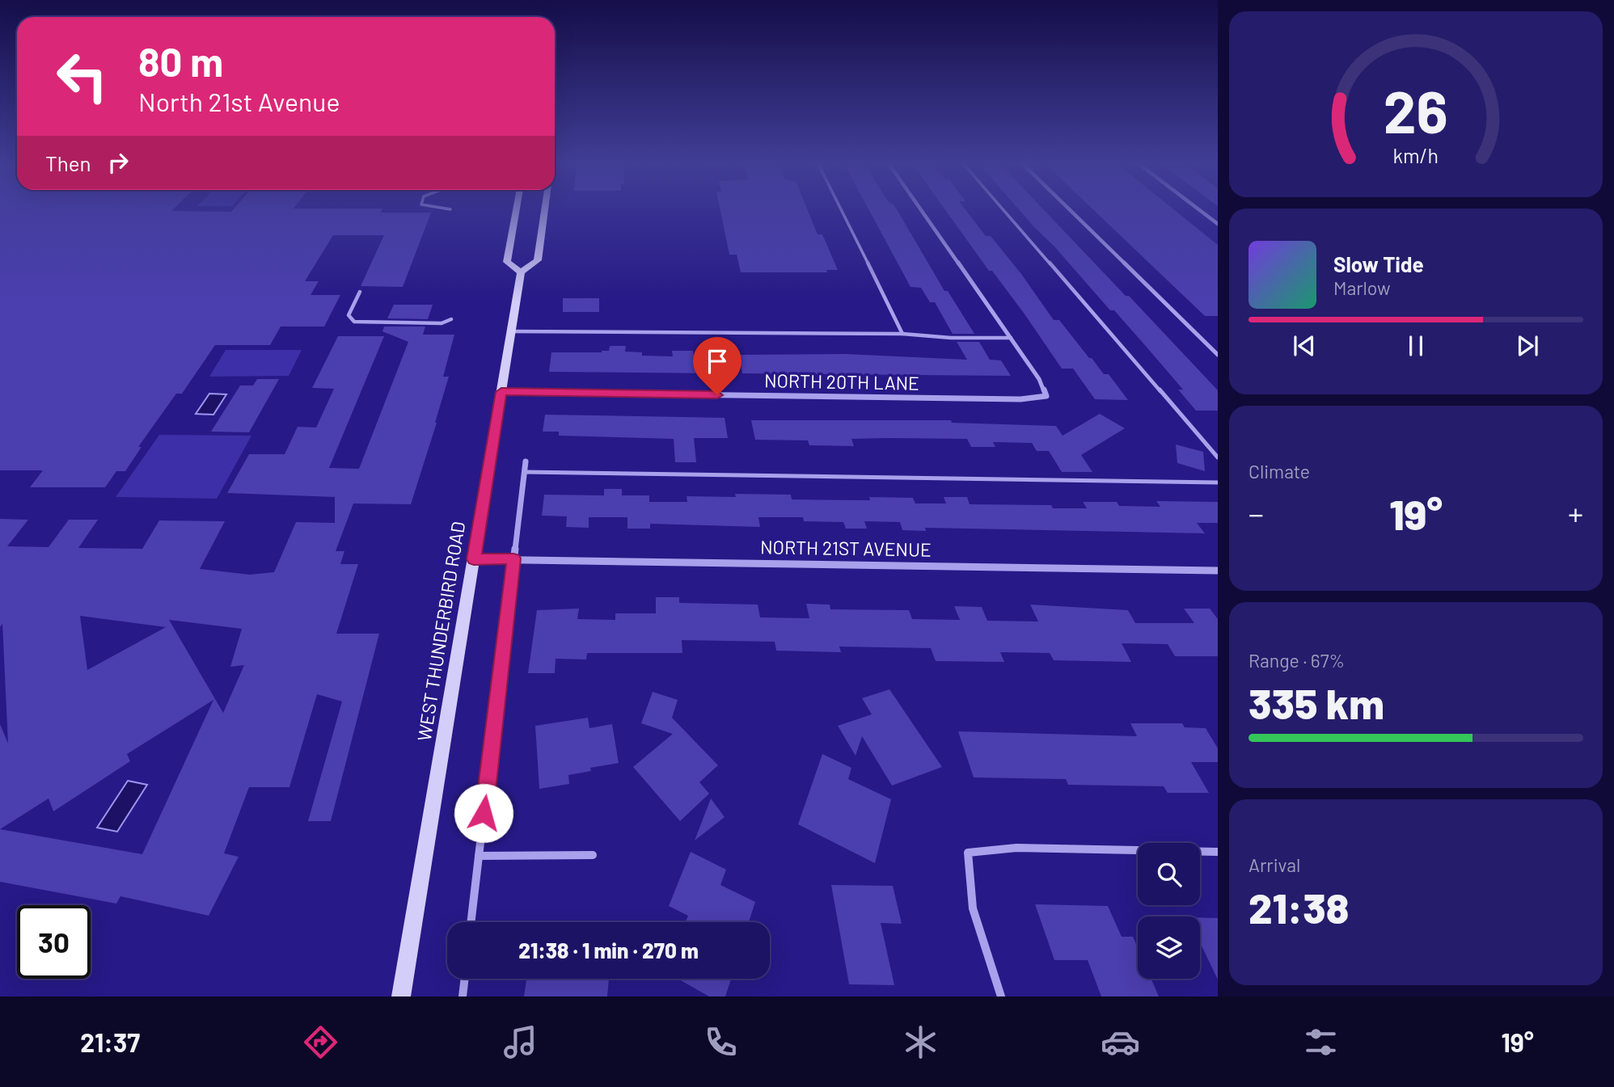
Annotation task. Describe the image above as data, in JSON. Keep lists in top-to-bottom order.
{
  "streets": {
    "main road": ["WEST THUNDERBIRD ROAD"],
    "street": ["NORTH 20TH LANE", "NORTH 21ST AVENUE"]
  },
  "crossings": [
    ["NORTH 20TH LANE", "WEST THUNDERBIRD ROAD"],
    ["NORTH 21ST AVENUE", "WEST THUNDERBIRD ROAD"]
  ],
  "page": {
    "turn": ["80 m", "North 21st Avenue"],
    "then": "Then",
    "song": ["Slow Tide", "Marlow"],
    "tile": [
      "Climate",
      ["Range · 67%", "335 km"],
      ["Arrival", "21:38"]
    ],
    "heat": ["−", "19°", "+"],
    "limit": "30",
    "trip": "21:38 · 1 min · 270 m",
    "tabs": ["21:37", "19°"],
    "gauge": ["26", "km/h"]
  }
}
